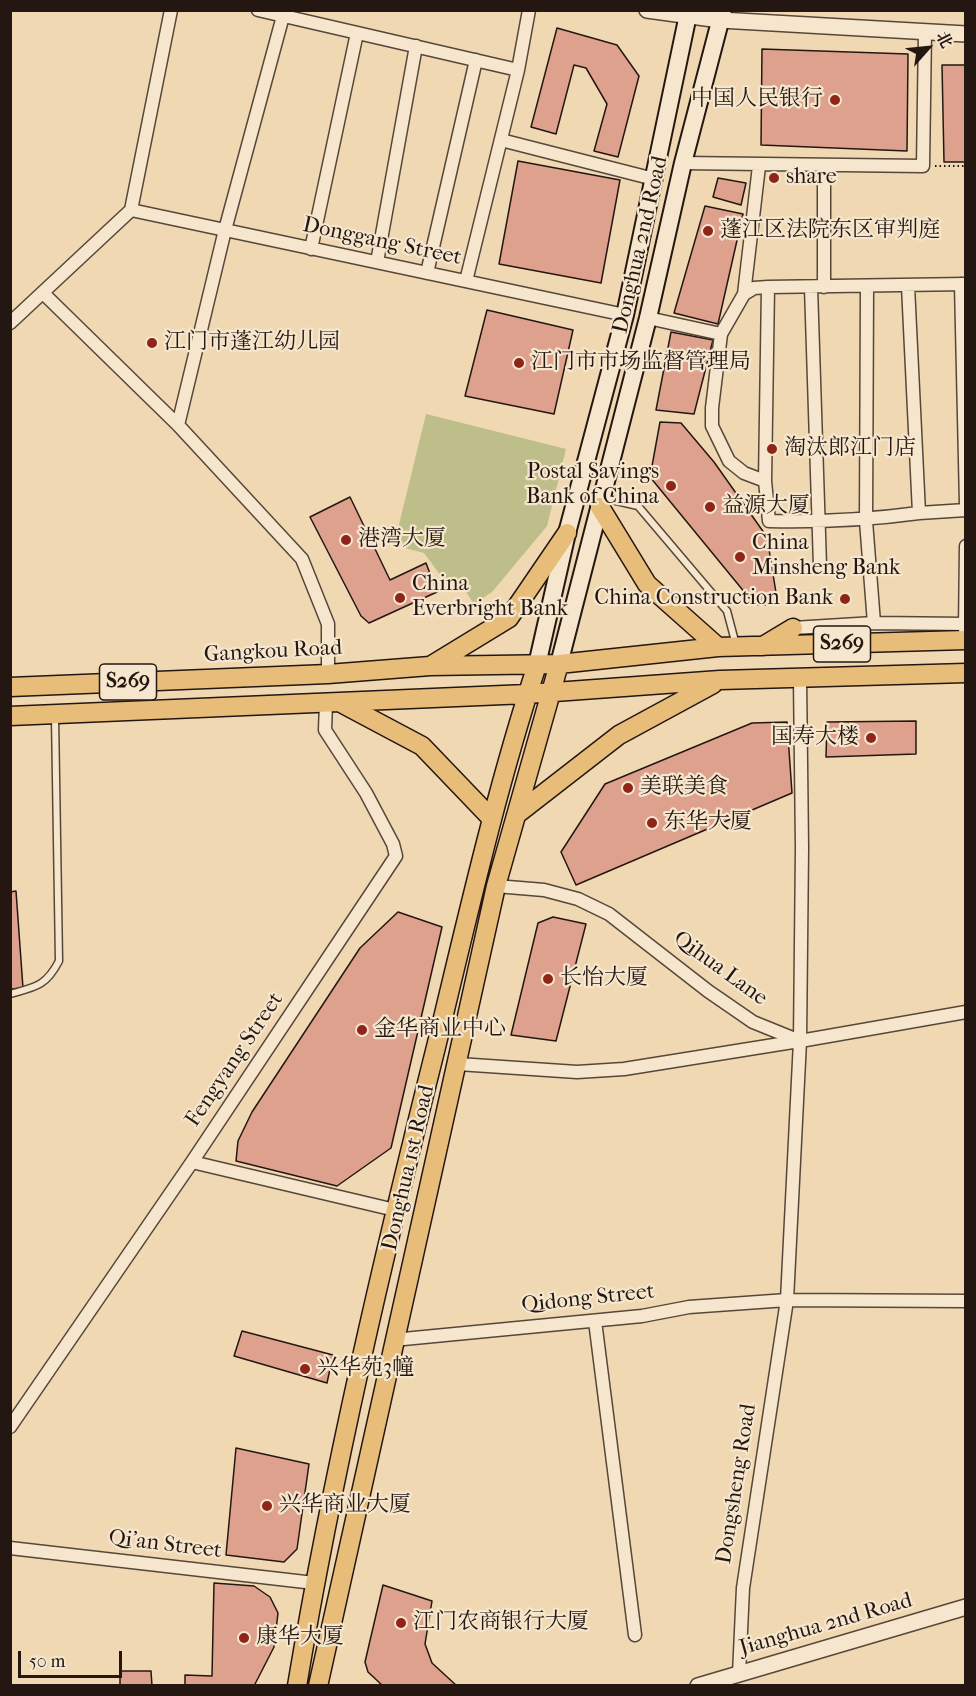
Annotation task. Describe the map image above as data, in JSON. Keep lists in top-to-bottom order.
{
  "streets": {
    "main road": [
      "Donghua 2nd Road",
      "S269",
      "Gangkou Road",
      "Donghua 1st Road"
    ],
    "street": [
      "Donggang Street",
      "Qihua Lane",
      "Fengyang Street",
      "Qidong Street",
      "Dongsheng Road",
      "Qi'an Street",
      "Jianghua 2nd Road"
    ]
  },
  "crossings": [
    ["Donggang Street", "Donghua 2nd Road"],
    ["Donghua 2nd Road", "S269"],
    ["Donghua 2nd Road", "Gangkou Road"],
    ["Donghua 2nd Road", "Donghua 1st Road"],
    ["S269", "Gangkou Road"],
    ["S269", "Fengyang Street"],
    ["S269", "Donghua 1st Road"],
    ["S269", "Dongsheng Road"],
    ["Gangkou Road", "Donghua 1st Road"],
    ["Qihua Lane", "Donghua 1st Road"],
    ["Qihua Lane", "Dongsheng Road"],
    ["Donghua 1st Road", "Qidong Street"],
    ["Donghua 1st Road", "Qi'an Street"],
    ["Qidong Street", "Dongsheng Road"],
    ["Dongsheng Road", "Jianghua 2nd Road"]
  ],
  "places": [
    "中国人民银行",
    "share",
    "蓬江区法院东区审判庭",
    "江门市蓬江幼儿园",
    "江门市市场监督管理局",
    "淘汰郎江门店",
    "Postal Savings Bank of China",
    "益源大厦",
    "港湾大厦",
    "China Minsheng Bank",
    "China Everbright Bank",
    "China Construction Bank",
    "国寿大楼",
    "美联美食",
    "东华大厦",
    "长怡大厦",
    "金华商业中心",
    "兴华苑3幢",
    "兴华商业大厦",
    "江门农商银行大厦",
    "康华大厦"
  ],
  "scale_bar": "50 m",
  "north": "top right"
}
